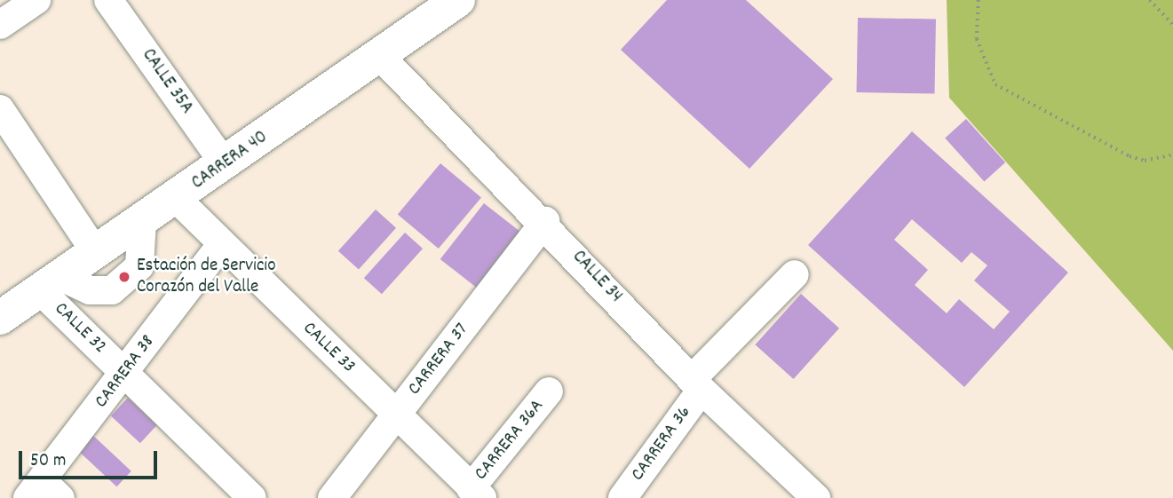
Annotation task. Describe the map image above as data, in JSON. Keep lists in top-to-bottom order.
{
  "streets": {
    "main road": ["CARRERA 40"],
    "street": [
      "CALLE 35A",
      "CALLE 34",
      "CALLE 32",
      "CALLE 33",
      "CARRERA 37",
      "CARRERA 38",
      "CARRERA 36A",
      "CARRERA 36"
    ]
  },
  "crossings": [
    ["CALLE 35A", "CARRERA 40"],
    ["CARRERA 40", "CALLE 34"],
    ["CARRERA 40", "CALLE 32"],
    ["CARRERA 40", "CALLE 33"],
    ["CALLE 34", "CARRERA 37"],
    ["CALLE 34", "CARRERA 36"],
    ["CALLE 32", "CARRERA 38"],
    ["CALLE 33", "CARRERA 37"],
    ["CALLE 33", "CARRERA 38"],
    ["CALLE 33", "CARRERA 36A"]
  ],
  "places": ["Estación de Servicio Corazón del Valle"],
  "scale_bar": "50 m"
}
